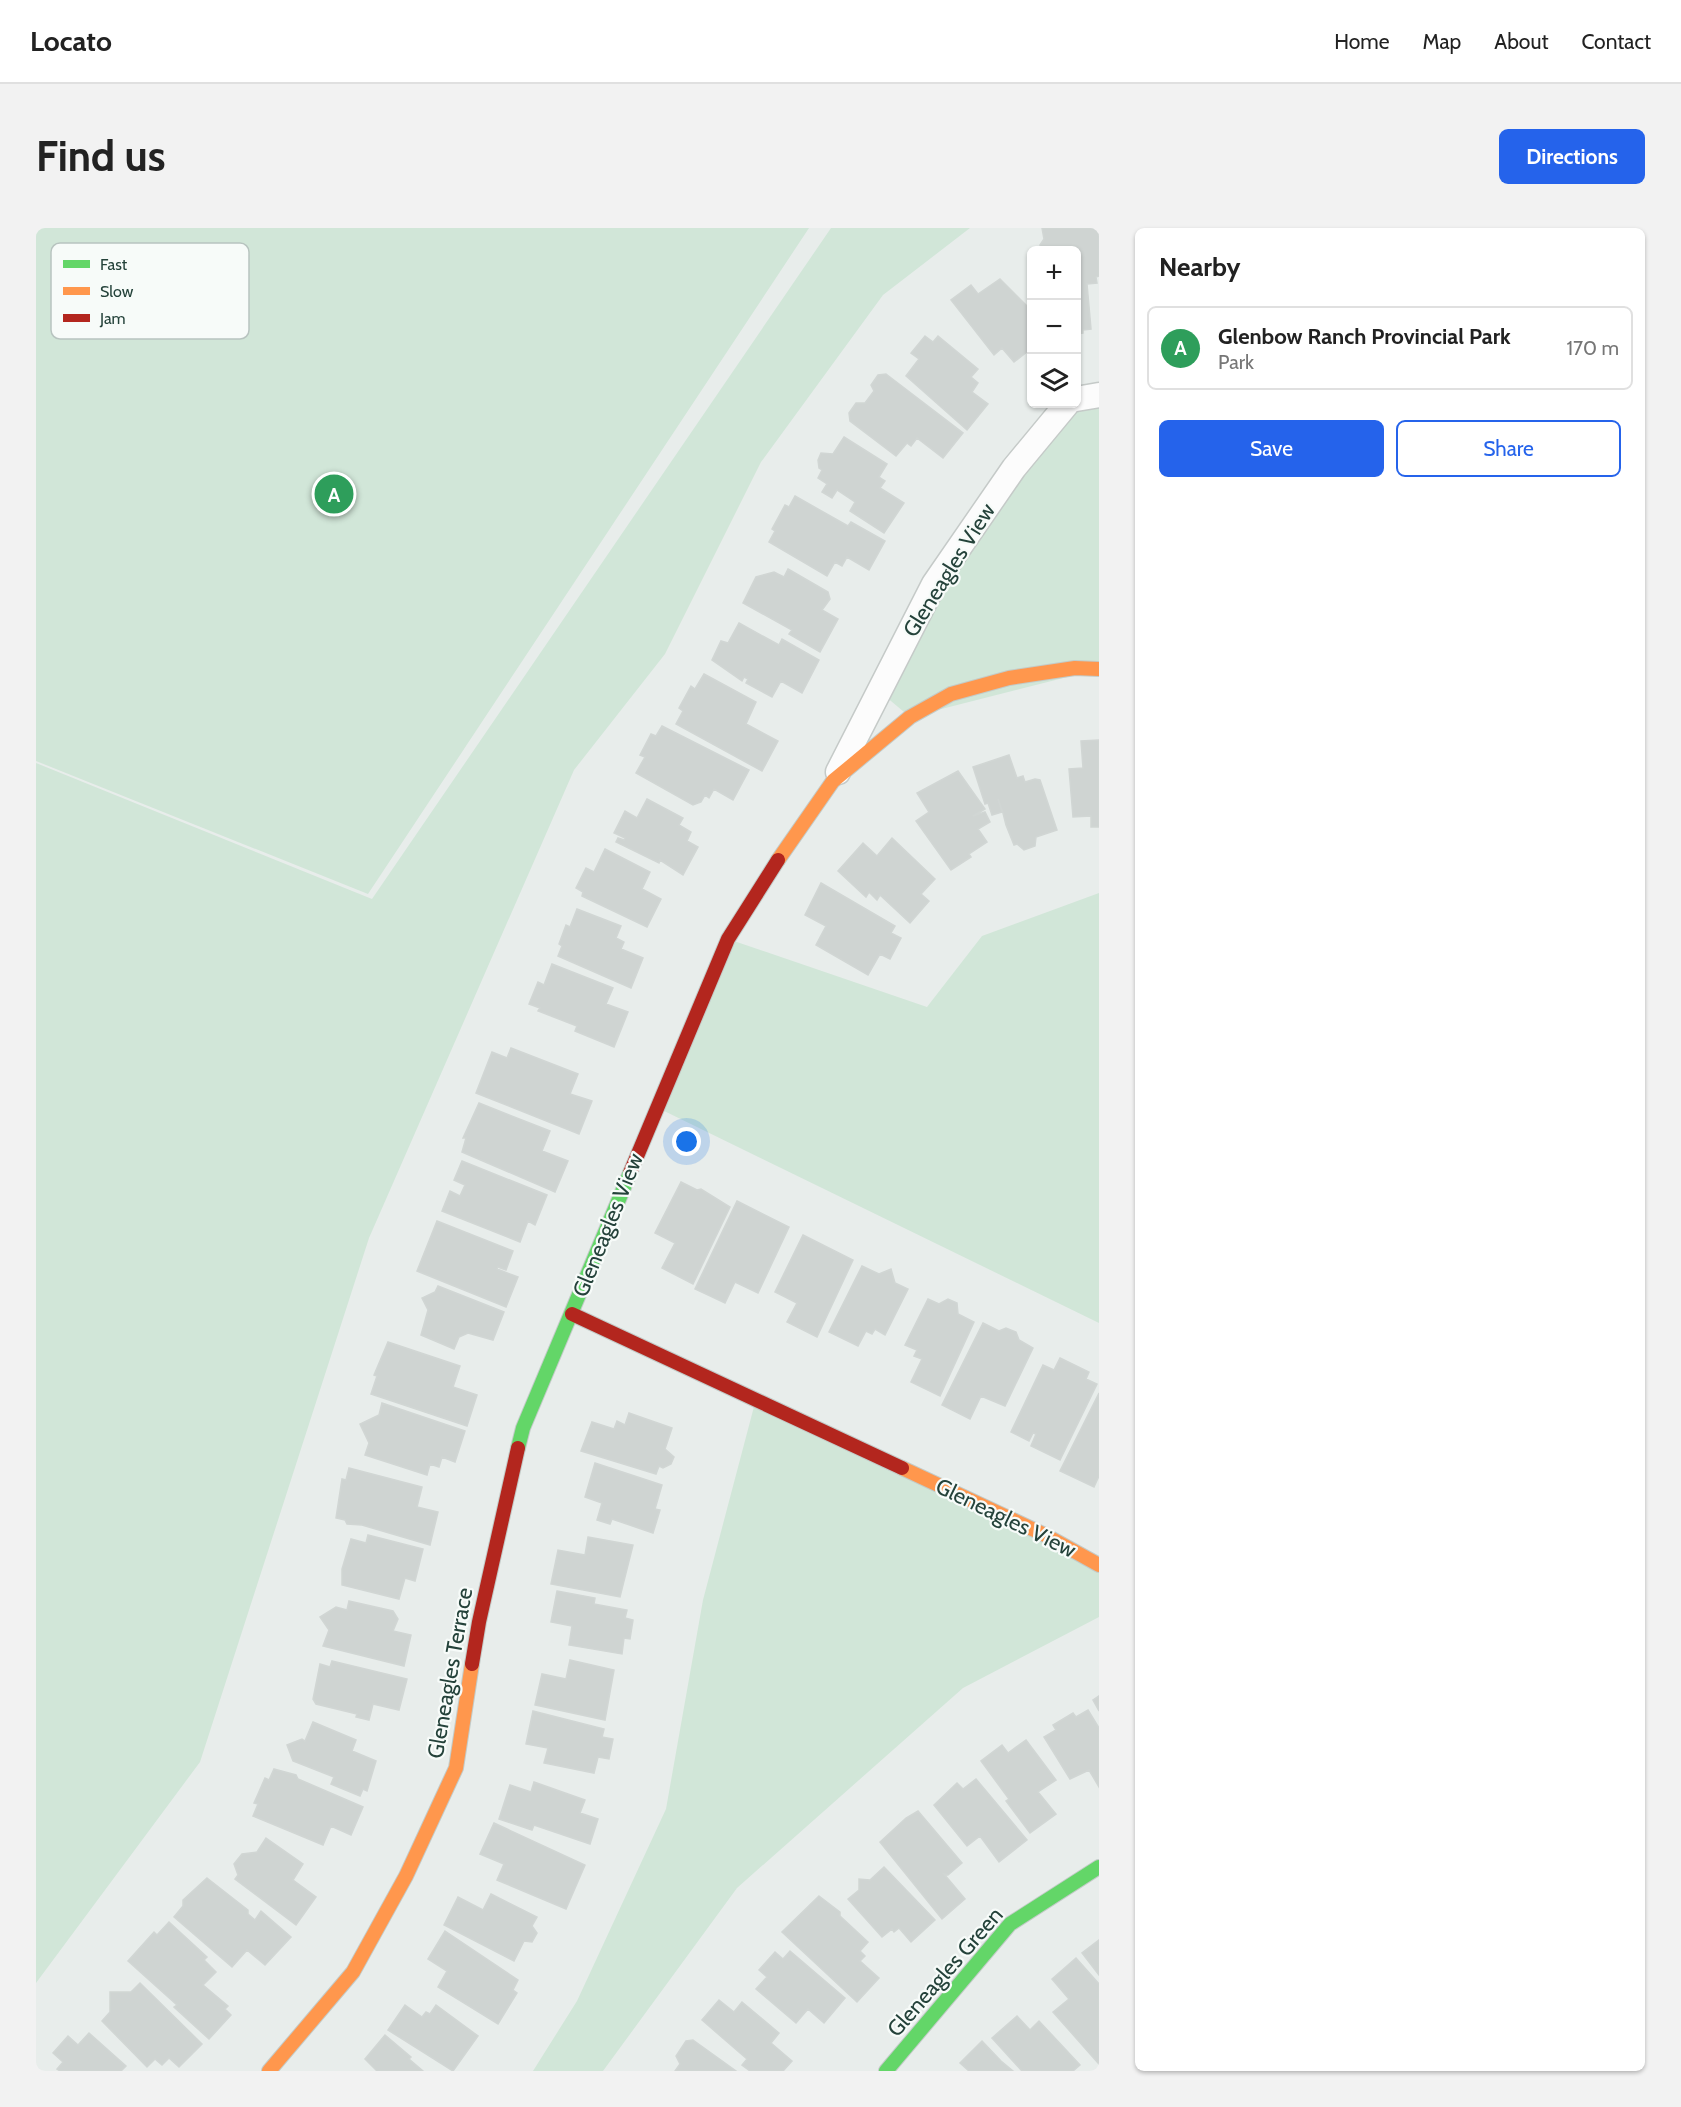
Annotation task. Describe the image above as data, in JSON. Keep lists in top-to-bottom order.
{
  "streets": {
    "street": ["Gleneagles View", "Gleneagles Terrace", "Gleneagles Green"]
  },
  "crossings": [
    ["Gleneagles View", "Gleneagles Terrace"]
  ],
  "legend": ["Fast", "Slow", "Jam"],
  "page": {
    "header": "Locato",
    "nav": [
      "Home",
      "Map",
      "About",
      "Contact"
    ],
    "buttons": [
      "Directions",
      ["Save", "Share"]
    ],
    "title": "Find us",
    "heading": "Nearby",
    "map_buttons": ["+", "−"],
    "list": [
      {
        "mark": "A",
        "name": "Glenbow Ranch Provincial Park",
        "note": "Park",
        "value": "170 m"
      }
    ],
    "pins": "A"
  }
}
